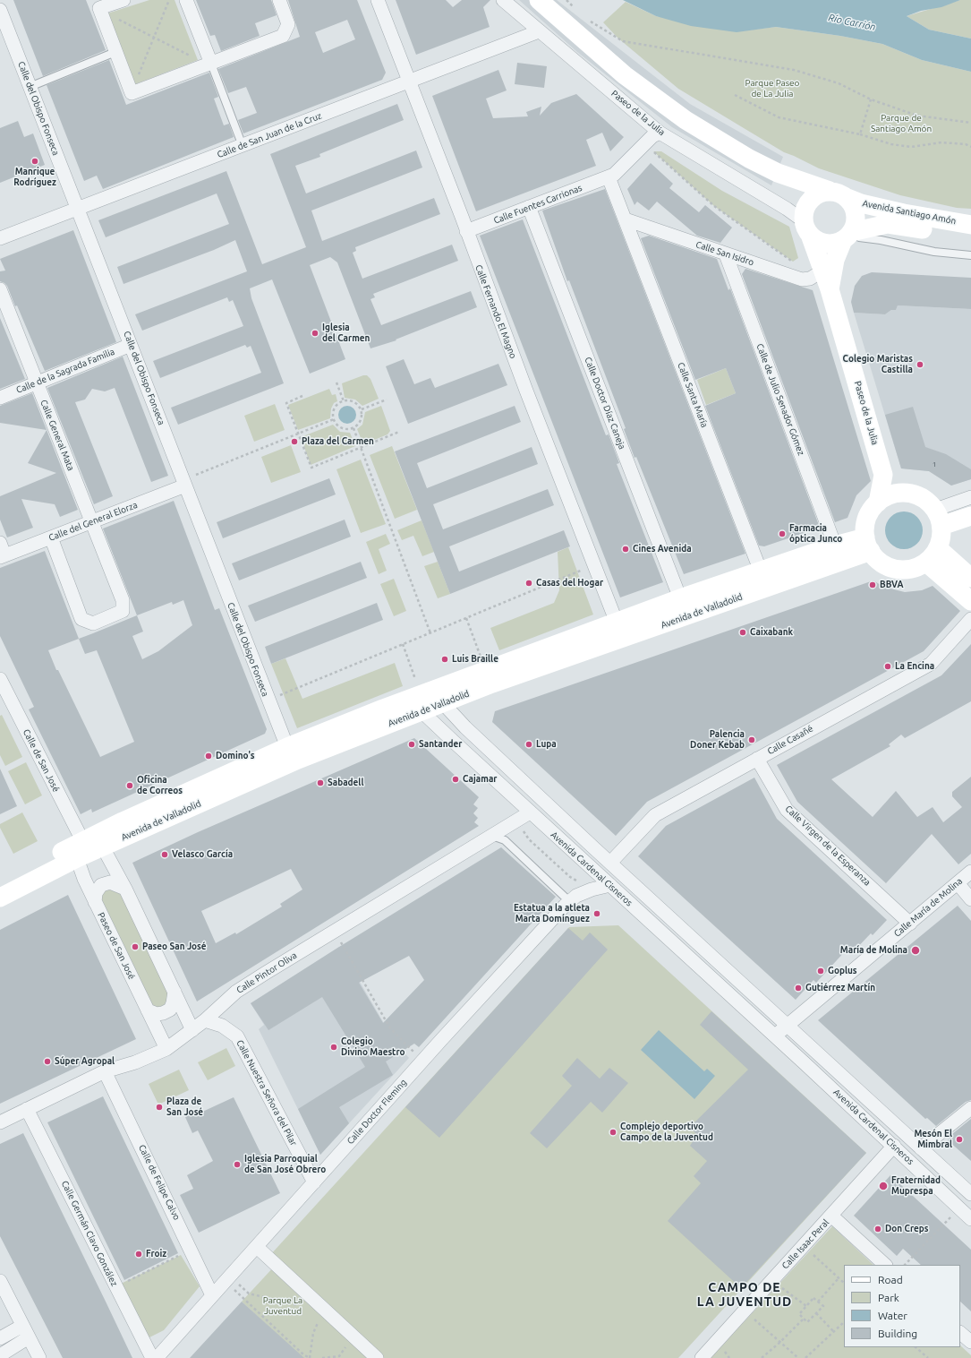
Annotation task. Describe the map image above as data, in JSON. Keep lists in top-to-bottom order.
{
  "streets": {
    "main road": ["Paseo de la Julia", "Avenida Santiago Amón", "Avenida de Valladolid"],
    "street": [
      "Calle del Obispo Fonseca",
      "Calle de San Juan de la Cruz",
      "Calle Fuentes Carrionas",
      "Calle San Isidro",
      "Calle Fernando El Magno",
      "Calle de la Sagrada Familia",
      "Calle Santa María",
      "Calle de Julio Senador Gómez",
      "Calle Doctor Díaz Caneja",
      "Calle General Mata",
      "Calle del General Elorza",
      "Calle Casañé",
      "Calle de San José",
      "Calle Virgen de la Esperanza",
      "Avenida Cardenal Cisneros",
      "Calle María de Molina",
      "Paseo de San José",
      "Calle Pintor Oliva",
      "Calle Nuestra Señora del Pilar",
      "Calle Doctor Fleming",
      "Calle de Felipe Calvo",
      "Calle Germán Clavo González",
      "Calle Isaac Peral"
    ]
  },
  "crossings": [
    ["Calle del Obispo Fonseca", "Calle de San Juan de la Cruz"],
    ["Calle del Obispo Fonseca", "Calle de la Sagrada Familia"],
    ["Calle del Obispo Fonseca", "Calle del General Elorza"],
    ["Calle del Obispo Fonseca", "Avenida de Valladolid"],
    ["Paseo de la Julia", "Calle de San Juan de la Cruz"],
    ["Paseo de la Julia", "Calle Fuentes Carrionas"],
    ["Paseo de la Julia", "Avenida Santiago Amón"],
    ["Paseo de la Julia", "Avenida de Valladolid"],
    ["Calle de San Juan de la Cruz", "Calle Fernando El Magno"],
    ["Calle Fuentes Carrionas", "Calle Fernando El Magno"],
    ["Calle Fuentes Carrionas", "Calle Santa María"],
    ["Calle Fuentes Carrionas", "Calle Doctor Díaz Caneja"],
    ["Calle San Isidro", "Calle Santa María"],
    ["Calle San Isidro", "Calle de Julio Senador Gómez"],
    ["Calle Fernando El Magno", "Avenida de Valladolid"],
    ["Calle de la Sagrada Familia", "Calle General Mata"],
    ["Calle Santa María", "Avenida de Valladolid"],
    ["Calle de Julio Senador Gómez", "Avenida de Valladolid"],
    ["Calle Doctor Díaz Caneja", "Avenida de Valladolid"],
    ["Calle General Mata", "Calle del General Elorza"],
    ["Avenida de Valladolid", "Calle de San José"],
    ["Avenida de Valladolid", "Avenida Cardenal Cisneros"],
    ["Avenida de Valladolid", "Paseo de San José"],
    ["Calle Casañé", "Calle Virgen de la Esperanza"],
    ["Calle Casañé", "Avenida Cardenal Cisneros"],
    ["Calle de San José", "Paseo de San José"],
    ["Calle Virgen de la Esperanza", "Calle María de Molina"],
    ["Avenida Cardenal Cisneros", "Calle María de Molina"],
    ["Avenida Cardenal Cisneros", "Calle Pintor Oliva"],
    ["Avenida Cardenal Cisneros", "Calle Doctor Fleming"],
    ["Avenida Cardenal Cisneros", "Calle Isaac Peral"],
    ["Paseo de San José", "Calle Pintor Oliva"],
    ["Calle Pintor Oliva", "Calle Nuestra Señora del Pilar"],
    ["Calle Pintor Oliva", "Calle de Felipe Calvo"],
    ["Calle Pintor Oliva", "Calle Germán Clavo González"],
    ["Calle Nuestra Señora del Pilar", "Calle Doctor Fleming"],
    ["Calle Doctor Fleming", "Calle de Felipe Calvo"]
  ],
  "districts": ["CAMPO DE LA JUVENTUD"],
  "water": ["Río Carrión"],
  "parks": ["Parque Paseo de La Julia", "Parque de Santiago Amón", "Parque La Juventud"],
  "places": [
    "Manrique Rodríguez",
    "Iglesia del Carmen",
    "Colegio Maristas Castilla",
    "Plaza del Carmen",
    "Farmacia óptica Junco",
    "Cines Avenida",
    "Casas del Hogar",
    "BBVA",
    "Caixabank",
    "Luis Braille",
    "La Encina",
    "Palencia Doner Kebab",
    "Santander",
    "Lupa",
    "Domino's",
    "Cajamar",
    "Sabadell",
    "Oficina de Correos",
    "Velasco García",
    "Estatua a la atleta Marta Domínguez",
    "Paseo San José",
    "María de Molina",
    "Goplus",
    "Gutiérrez Martín",
    "Colegio Divino Maestro",
    "Súper Agropal",
    "Plaza de San José",
    "Complejo deportivo Campo de la Juventud",
    "Mesón El Mimbral",
    "Iglesia Parroquial de San José Obrero",
    "Fraternidad Muprespa",
    "Don Creps",
    "Froiz"
  ],
  "house_numbers": ["1"],
  "legend": [
    "Road",
    "Park",
    "Water",
    "Building"
  ]
}
